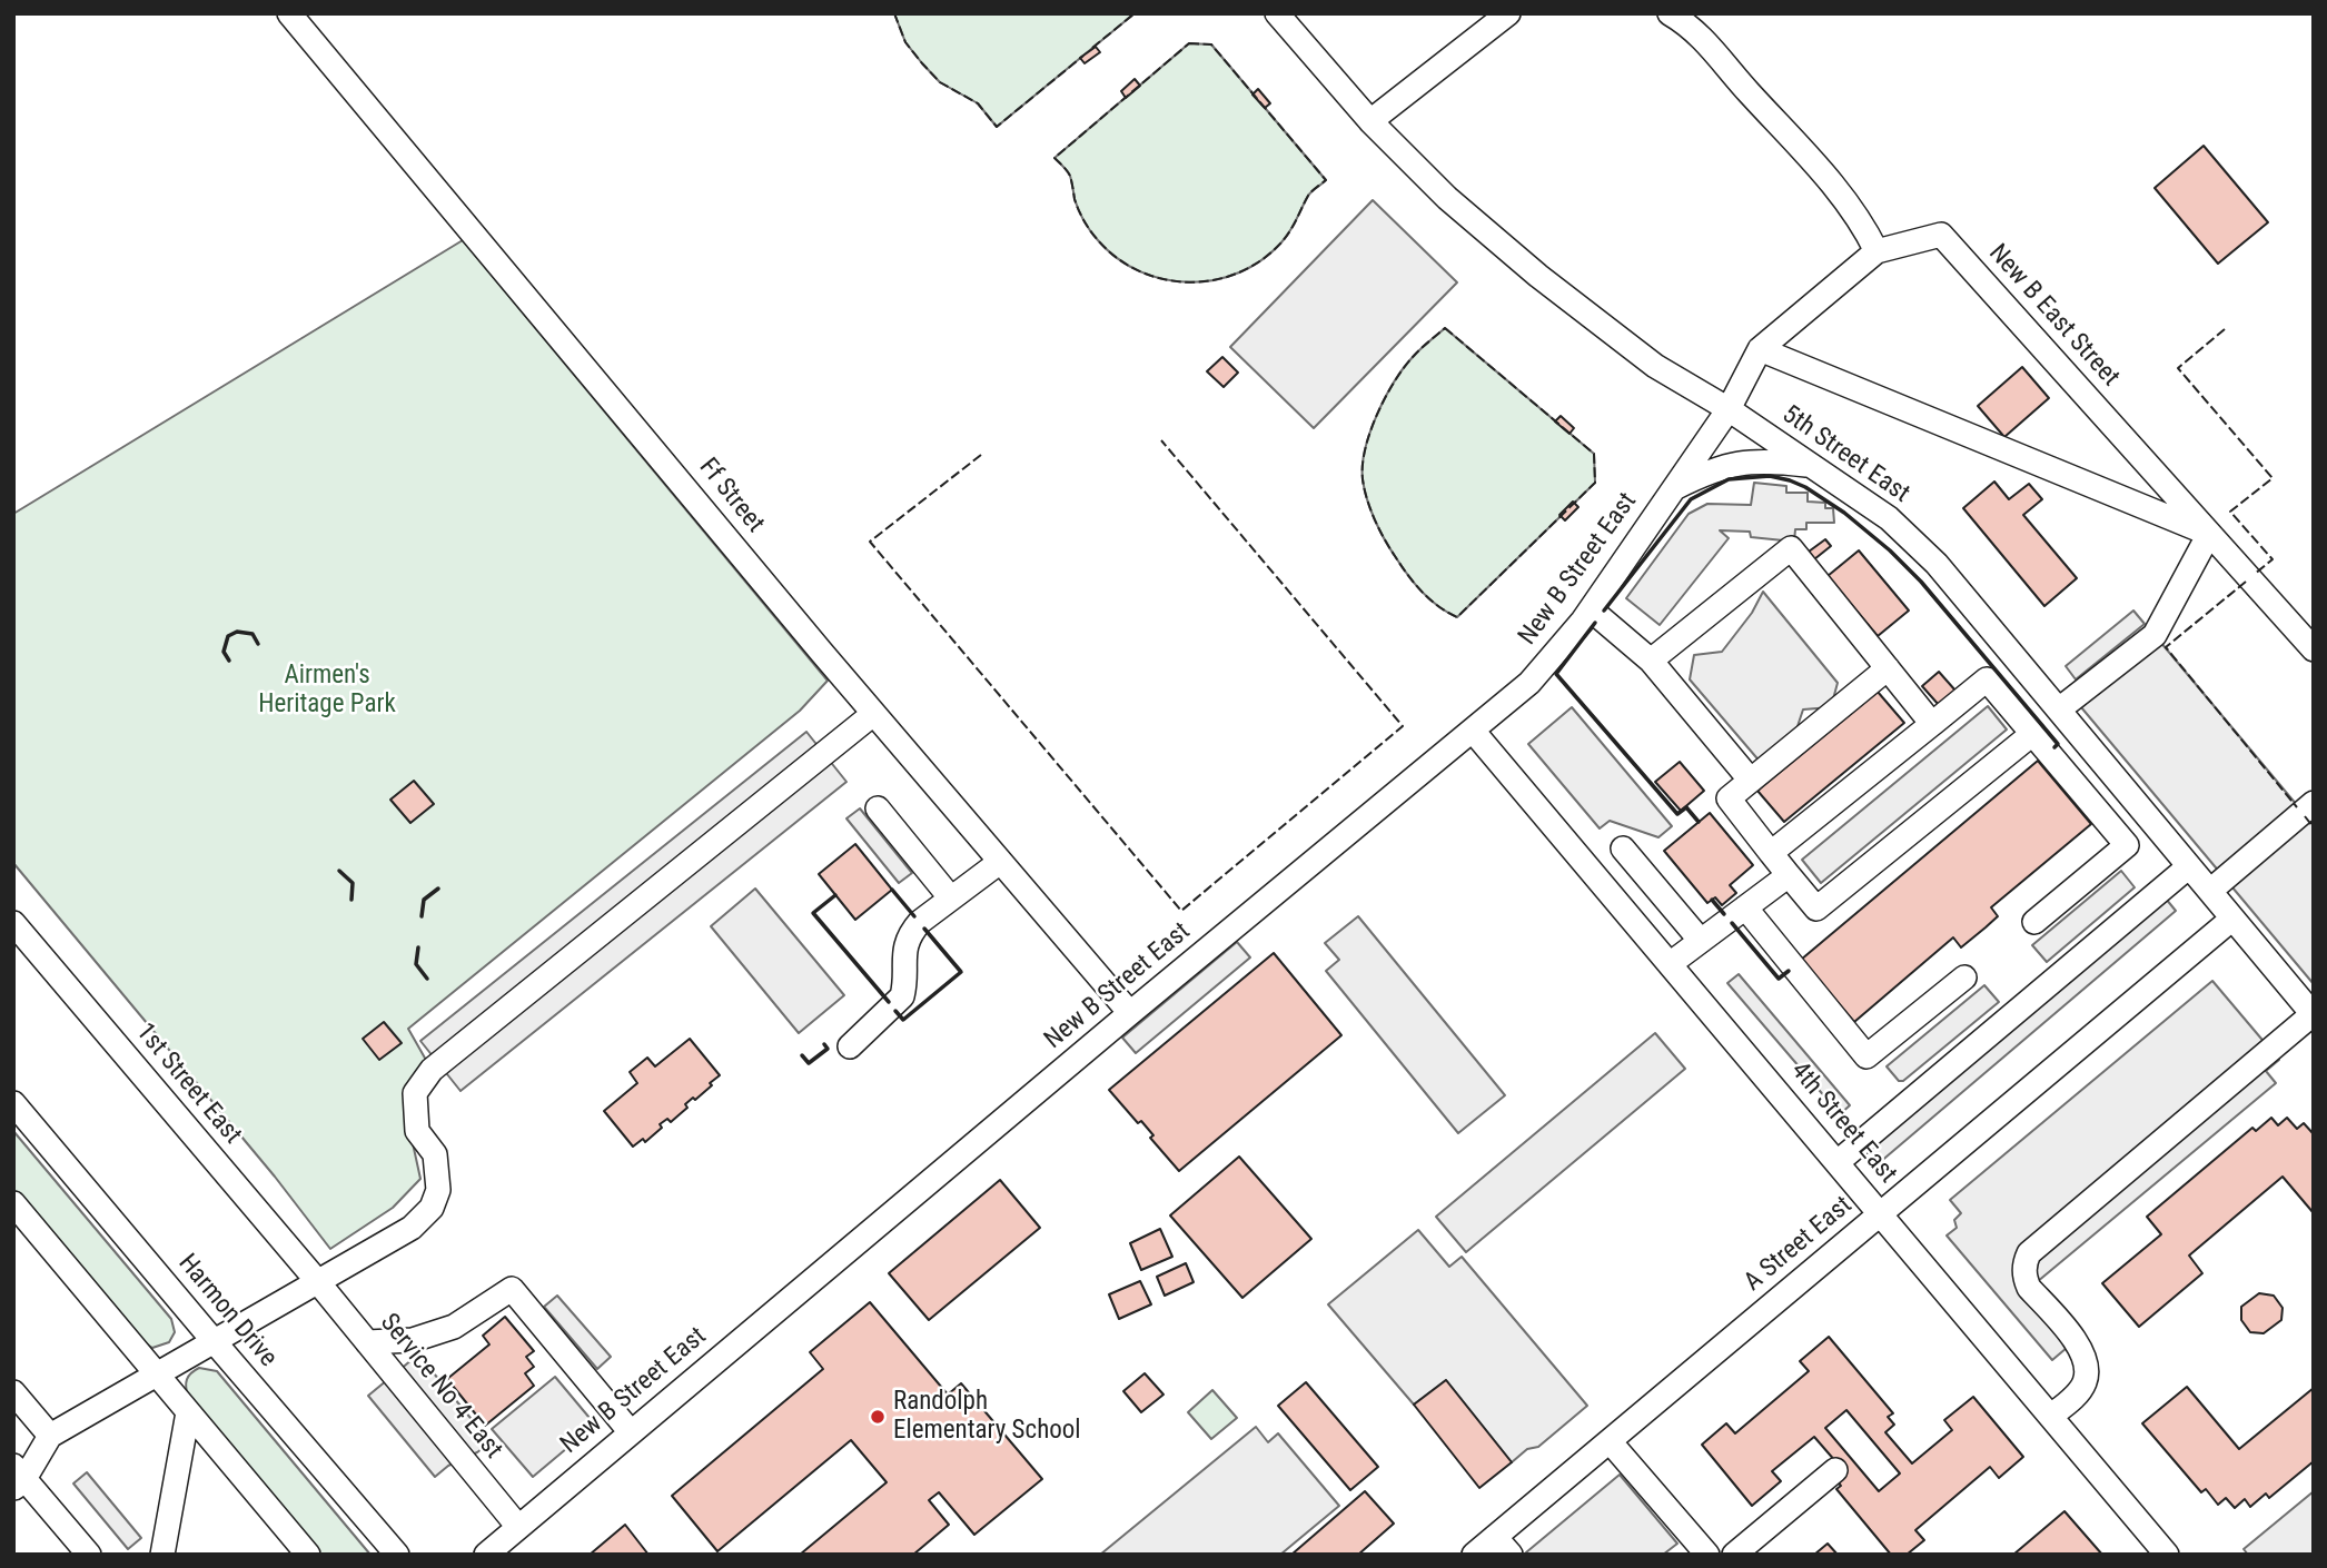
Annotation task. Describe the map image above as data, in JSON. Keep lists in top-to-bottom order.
{
  "streets": {
    "street": [
      "New B East Street",
      "5th Street East",
      "Ff Street",
      "New B Street East",
      "1st Street East",
      "4th Street East",
      "A Street East",
      "Harmon Drive",
      "Service No 4 East"
    ]
  },
  "crossings": [
    ["New B East Street", "5th Street East"],
    ["New B East Street", "New B Street East"],
    ["5th Street East", "New B Street East"],
    ["5th Street East", "A Street East"],
    ["Ff Street", "New B Street East"],
    ["New B Street East", "4th Street East"],
    ["New B Street East", "Service No 4 East"],
    ["1st Street East", "Service No 4 East"],
    ["4th Street East", "A Street East"]
  ],
  "parks": ["Airmen's Heritage Park"],
  "places": ["Randolph Elementary School"]
}
